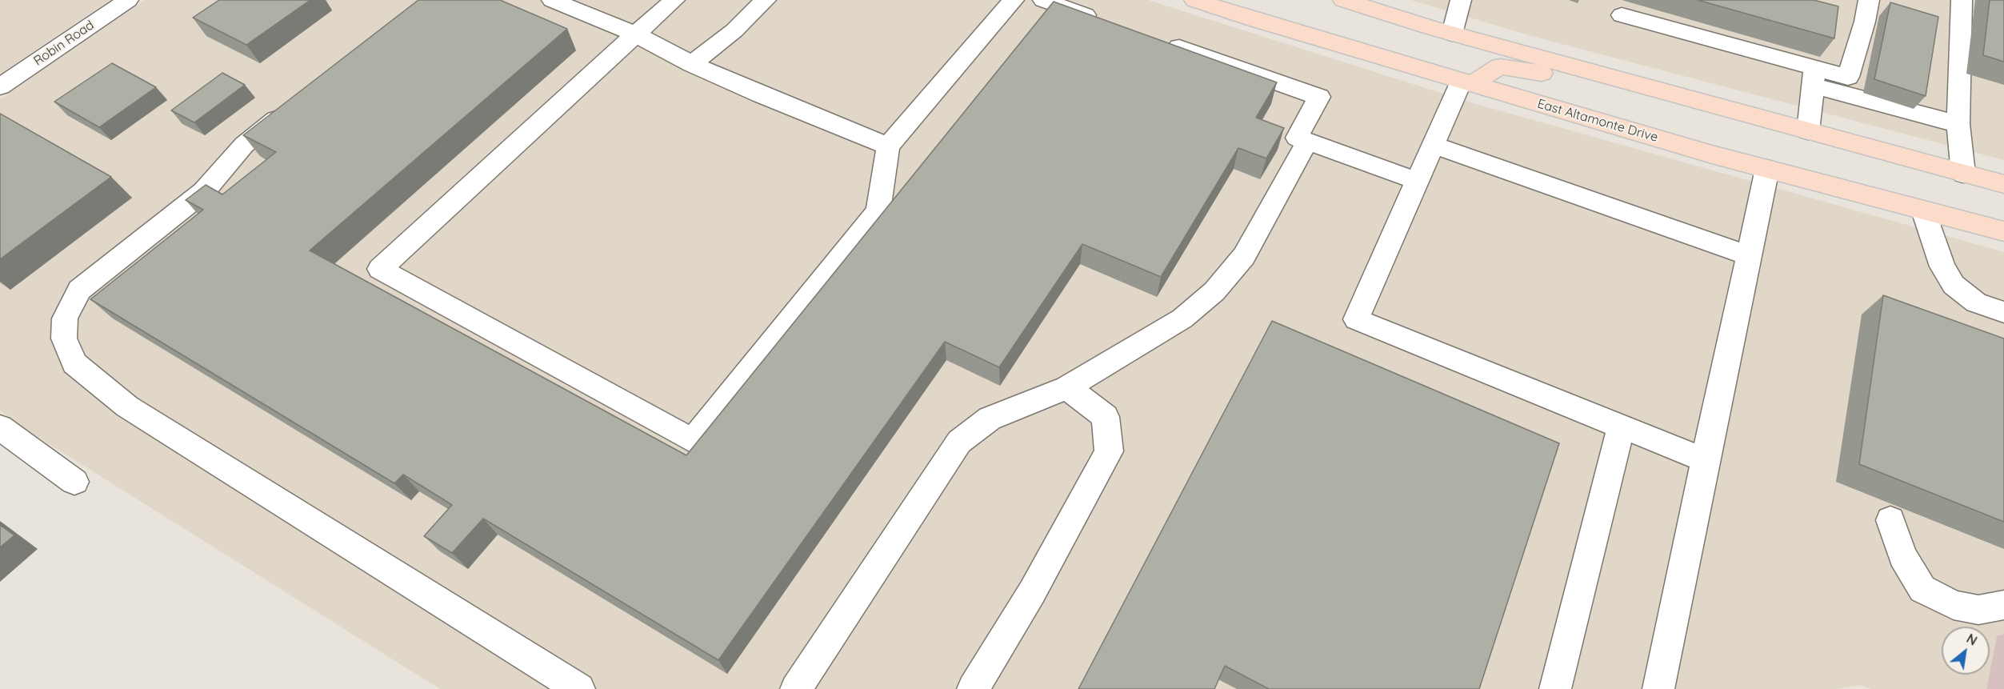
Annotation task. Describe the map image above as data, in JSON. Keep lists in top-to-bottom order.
{
  "streets": {
    "main road": ["East Altamonte Drive"],
    "street": ["Robin Road"]
  },
  "north": "top right"
}
